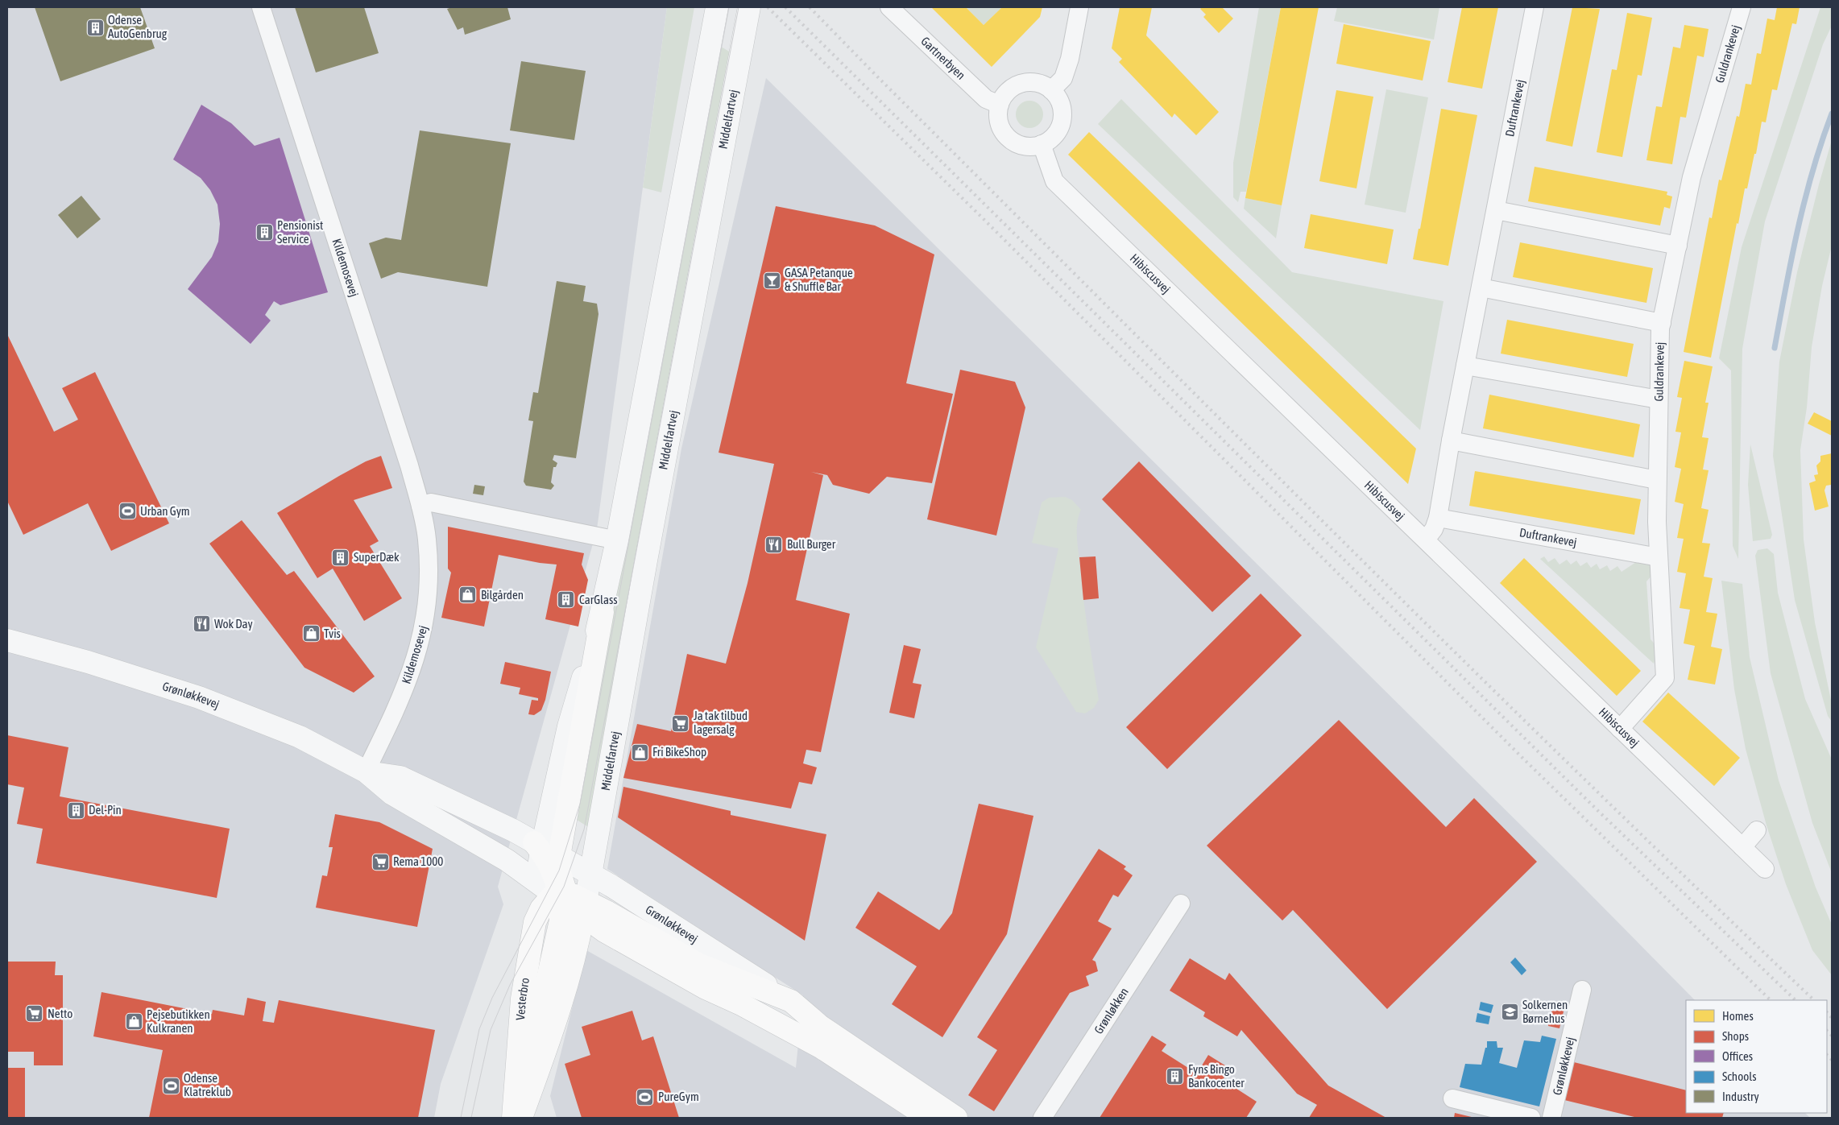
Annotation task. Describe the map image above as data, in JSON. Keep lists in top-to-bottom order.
{
  "streets": {
    "main road": ["Grønløkkevej", "Vesterbro"],
    "street": [
      "Guldrankevej",
      "Gartnerbyen",
      "Duftrankevej",
      "Middelfartvej",
      "Kildemosevej",
      "Hibiscusvej",
      "Grønløkken"
    ]
  },
  "crossings": [
    ["Guldrankevej", "Duftrankevej"],
    ["Guldrankevej", "Hibiscusvej"],
    ["Gartnerbyen", "Hibiscusvej"],
    ["Duftrankevej", "Hibiscusvej"],
    ["Middelfartvej", "Grønløkkevej"],
    ["Middelfartvej", "Vesterbro"],
    ["Kildemosevej", "Grønløkkevej"],
    ["Grønløkkevej", "Vesterbro"]
  ],
  "places": {
    "building": [
      "Odense AutoGenbrug",
      "Pensionist Service",
      "SuperDæk",
      "CarGlass",
      "Del-Pin",
      "Fyns Bingo Bankocenter"
    ],
    "bar": ["GASA Petanque & Shuffle Bar"],
    "sports": ["Urban Gym", "Odense Klatreklub", "PureGym"],
    "restaurant": ["Bull Burger", "Wok Day"],
    "shop": [
      "Bilgården",
      "Tvis",
      "Fri BikeShop",
      "Pejsebutikken Kulkranen"
    ],
    "supermarket": ["Ja tak tilbud lagersalg", "Rema 1000", "Netto"],
    "school or university": ["Solkernen Børnehus"]
  },
  "legend": [
    "Homes",
    "Shops",
    "Offices",
    "Schools",
    "Industry"
  ]
}
